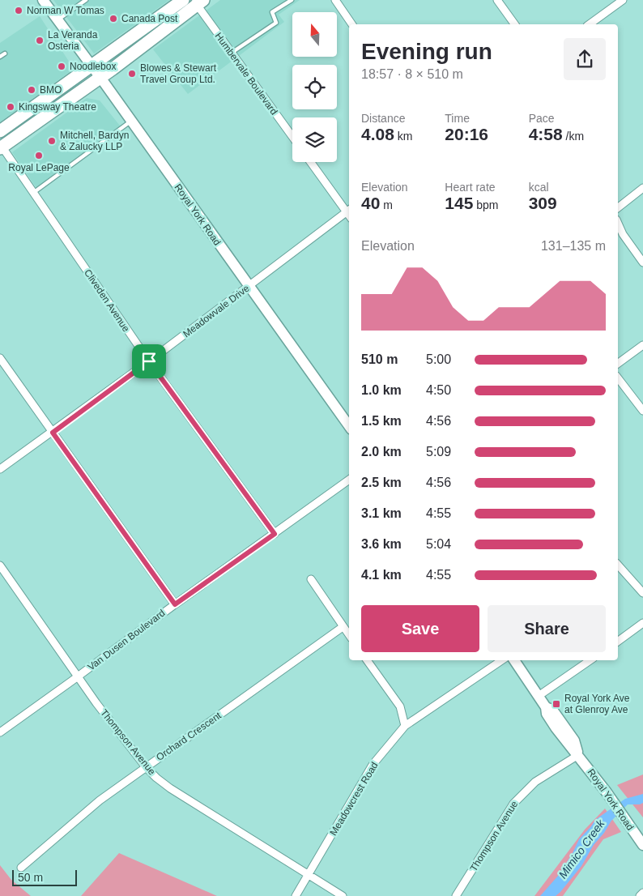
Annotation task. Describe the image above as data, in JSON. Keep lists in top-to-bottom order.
{
  "streets": {
    "main road": ["Royal York Road"],
    "street": [
      "Humbervale Boulevard",
      "Cliveden Avenue",
      "Meadowvale Drive",
      "Van Dusen Boulevard",
      "Orchard Crescent",
      "Thompson Avenue",
      "Meadowcrest Road"
    ]
  },
  "crossings": [
    ["Royal York Road", "Meadowvale Drive"],
    ["Royal York Road", "Thompson Avenue"],
    ["Cliveden Avenue", "Meadowvale Drive"],
    ["Cliveden Avenue", "Van Dusen Boulevard"],
    ["Van Dusen Boulevard", "Thompson Avenue"],
    ["Orchard Crescent", "Thompson Avenue"],
    ["Thompson Avenue", "Meadowcrest Road"]
  ],
  "water": ["Mimico Creek"],
  "places": {
    "other": [
      "Norman W Tomas",
      "Canada Post",
      "La Veranda Osteria",
      "Noodlebox",
      "Blowes & Stewart Travel Group Ltd.",
      "BMO",
      "Kingsway Theatre",
      "Mitchell, Bardyn & Zalucky LLP",
      "Royal LePage"
    ],
    "transit": ["Royal York Ave at Glenroy Ave"]
  },
  "scale_bar": "50 m",
  "north": "top",
  "page": {
    "heading": ["Evening run", "18:57 · 8 × 510 m"],
    "stats": [
      ["Distance", "4.08 km"],
      ["Time", "20:16"],
      ["Pace", "4:58 /km"],
      ["Elevation", "40 m"],
      ["Heart rate", "145 bpm"],
      ["kcal", "309"]
    ],
    "chart": ["Elevation", "131–135 m"],
    "list": [
      {
        "name": "510 m",
        "note": "5:00"
      },
      {
        "name": "1.0 km",
        "note": "4:50"
      },
      {
        "name": "1.5 km",
        "note": "4:56"
      },
      {
        "name": "2.0 km",
        "note": "5:09"
      },
      {
        "name": "2.5 km",
        "note": "4:56"
      },
      {
        "name": "3.1 km",
        "note": "4:55"
      },
      {
        "name": "3.6 km",
        "note": "5:04"
      },
      {
        "name": "4.1 km",
        "note": "4:55"
      }
    ],
    "buttons": ["Save", "Share"],
    "scale": "50 m"
  }
}
